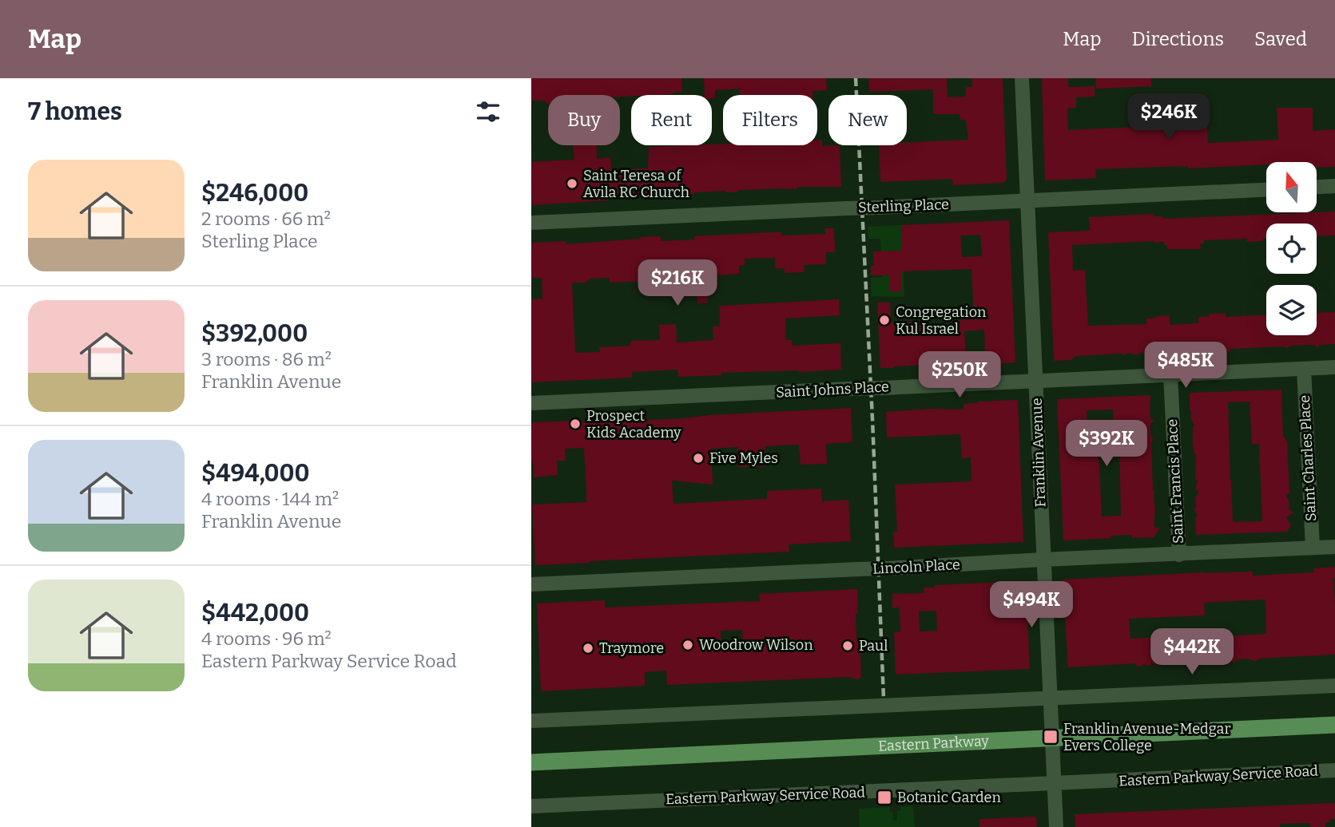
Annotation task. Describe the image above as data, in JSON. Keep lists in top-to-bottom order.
{
  "streets": {
    "main road": ["Eastern Parkway"],
    "street": [
      "Sterling Place",
      "Saint Johns Place",
      "Franklin Avenue",
      "Saint Charles Place",
      "Saint Francis Place",
      "Lincoln Place",
      "Eastern Parkway Service Road"
    ]
  },
  "crossings": [
    ["Sterling Place", "Franklin Avenue"],
    ["Saint Johns Place", "Franklin Avenue"],
    ["Saint Johns Place", "Saint Charles Place"],
    ["Saint Johns Place", "Saint Francis Place"],
    ["Franklin Avenue", "Lincoln Place"],
    ["Franklin Avenue", "Eastern Parkway"],
    ["Franklin Avenue", "Eastern Parkway Service Road"],
    ["Saint Charles Place", "Lincoln Place"],
    ["Saint Francis Place", "Lincoln Place"]
  ],
  "places": {
    "other": [
      "Saint Teresa of Avila RC Church",
      "Congregation Kul Israel",
      "Prospect Kids Academy",
      "Five Myles",
      "Woodrow Wilson",
      "Paul",
      "Traymore"
    ],
    "transit": ["Franklin Avenue-Medgar Evers College", "Botanic Garden"]
  },
  "north": "top",
  "page": {
    "header": "Map",
    "nav": ["Map", "Directions", "Saved"],
    "heading": "7 homes",
    "price": [
      "$246K",
      "$216K",
      "$485K",
      "$250K",
      "$392K",
      "$494K",
      "$442K"
    ],
    "chip": [
      "Buy",
      "Rent",
      "Filters",
      "New"
    ],
    "list": [
      {
        "name": "$246,000",
        "note": "2 rooms · 66 m² · Sterling Place"
      },
      {
        "name": "$392,000",
        "note": "3 rooms · 86 m² · Franklin Avenue"
      },
      {
        "name": "$494,000",
        "note": "4 rooms · 144 m² · Franklin Avenue"
      },
      {
        "name": "$442,000",
        "note": "4 rooms · 96 m² · Eastern Parkway Service Road"
      }
    ]
  }
}
